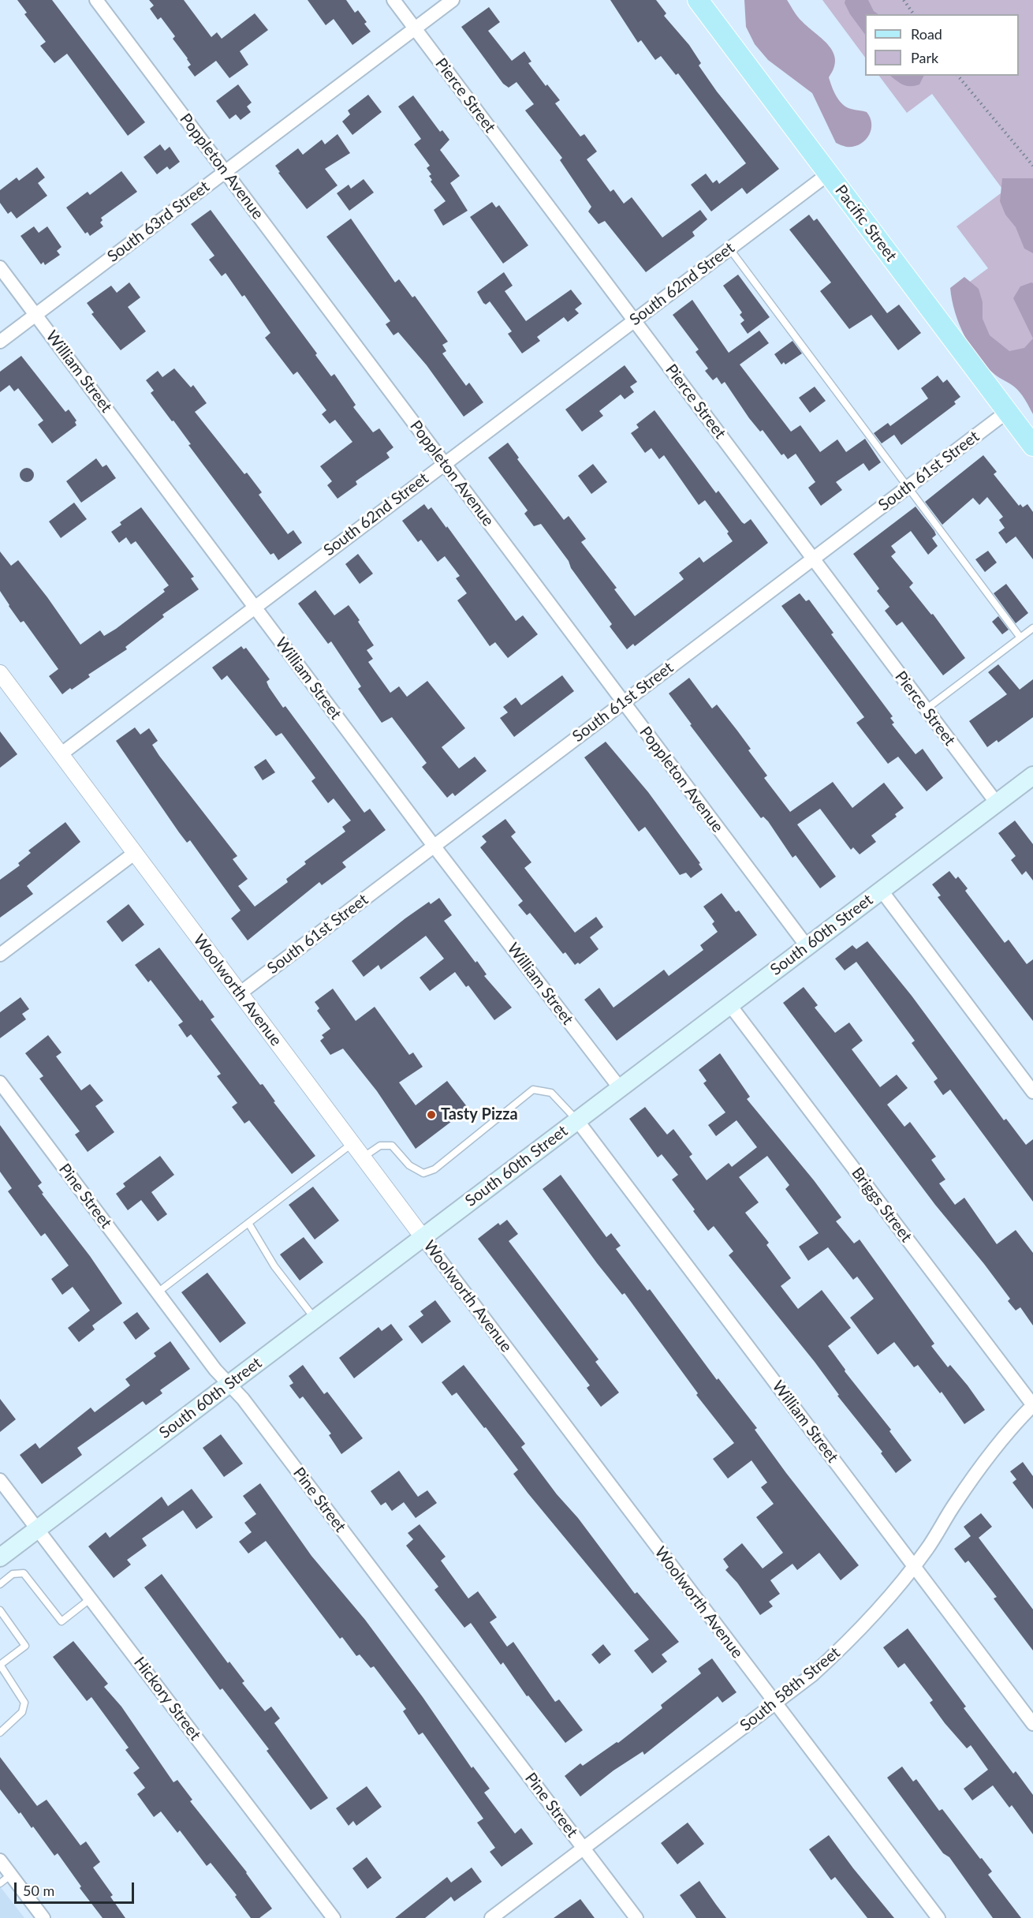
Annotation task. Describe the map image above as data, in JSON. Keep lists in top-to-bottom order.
{
  "streets": {
    "main road": ["Pacific Street", "South 60th Street"],
    "street": [
      "Pierce Street",
      "Poppleton Avenue",
      "South 63rd Street",
      "South 62nd Street",
      "William Street",
      "South 61st Street",
      "Woolworth Avenue",
      "Pine Street",
      "Briggs Street",
      "South 58th Street",
      "Hickory Street"
    ]
  },
  "crossings": [
    ["Pierce Street", "South 63rd Street"],
    ["Pierce Street", "South 62nd Street"],
    ["Pierce Street", "South 61st Street"],
    ["Pierce Street", "South 60th Street"],
    ["Poppleton Avenue", "South 63rd Street"],
    ["Poppleton Avenue", "South 62nd Street"],
    ["Poppleton Avenue", "South 61st Street"],
    ["Poppleton Avenue", "South 60th Street"],
    ["South 63rd Street", "William Street"],
    ["Pacific Street", "South 62nd Street"],
    ["Pacific Street", "South 61st Street"],
    ["South 62nd Street", "William Street"],
    ["South 62nd Street", "Woolworth Avenue"],
    ["William Street", "South 61st Street"],
    ["William Street", "South 60th Street"],
    ["William Street", "South 58th Street"],
    ["South 61st Street", "Woolworth Avenue"],
    ["South 60th Street", "Woolworth Avenue"],
    ["South 60th Street", "Pine Street"],
    ["South 60th Street", "Briggs Street"],
    ["South 60th Street", "Hickory Street"],
    ["Woolworth Avenue", "South 58th Street"],
    ["Pine Street", "South 58th Street"],
    ["Briggs Street", "South 58th Street"]
  ],
  "places": ["Tasty Pizza"],
  "legend": ["Road", "Park"],
  "scale_bar": "50 m"
}
